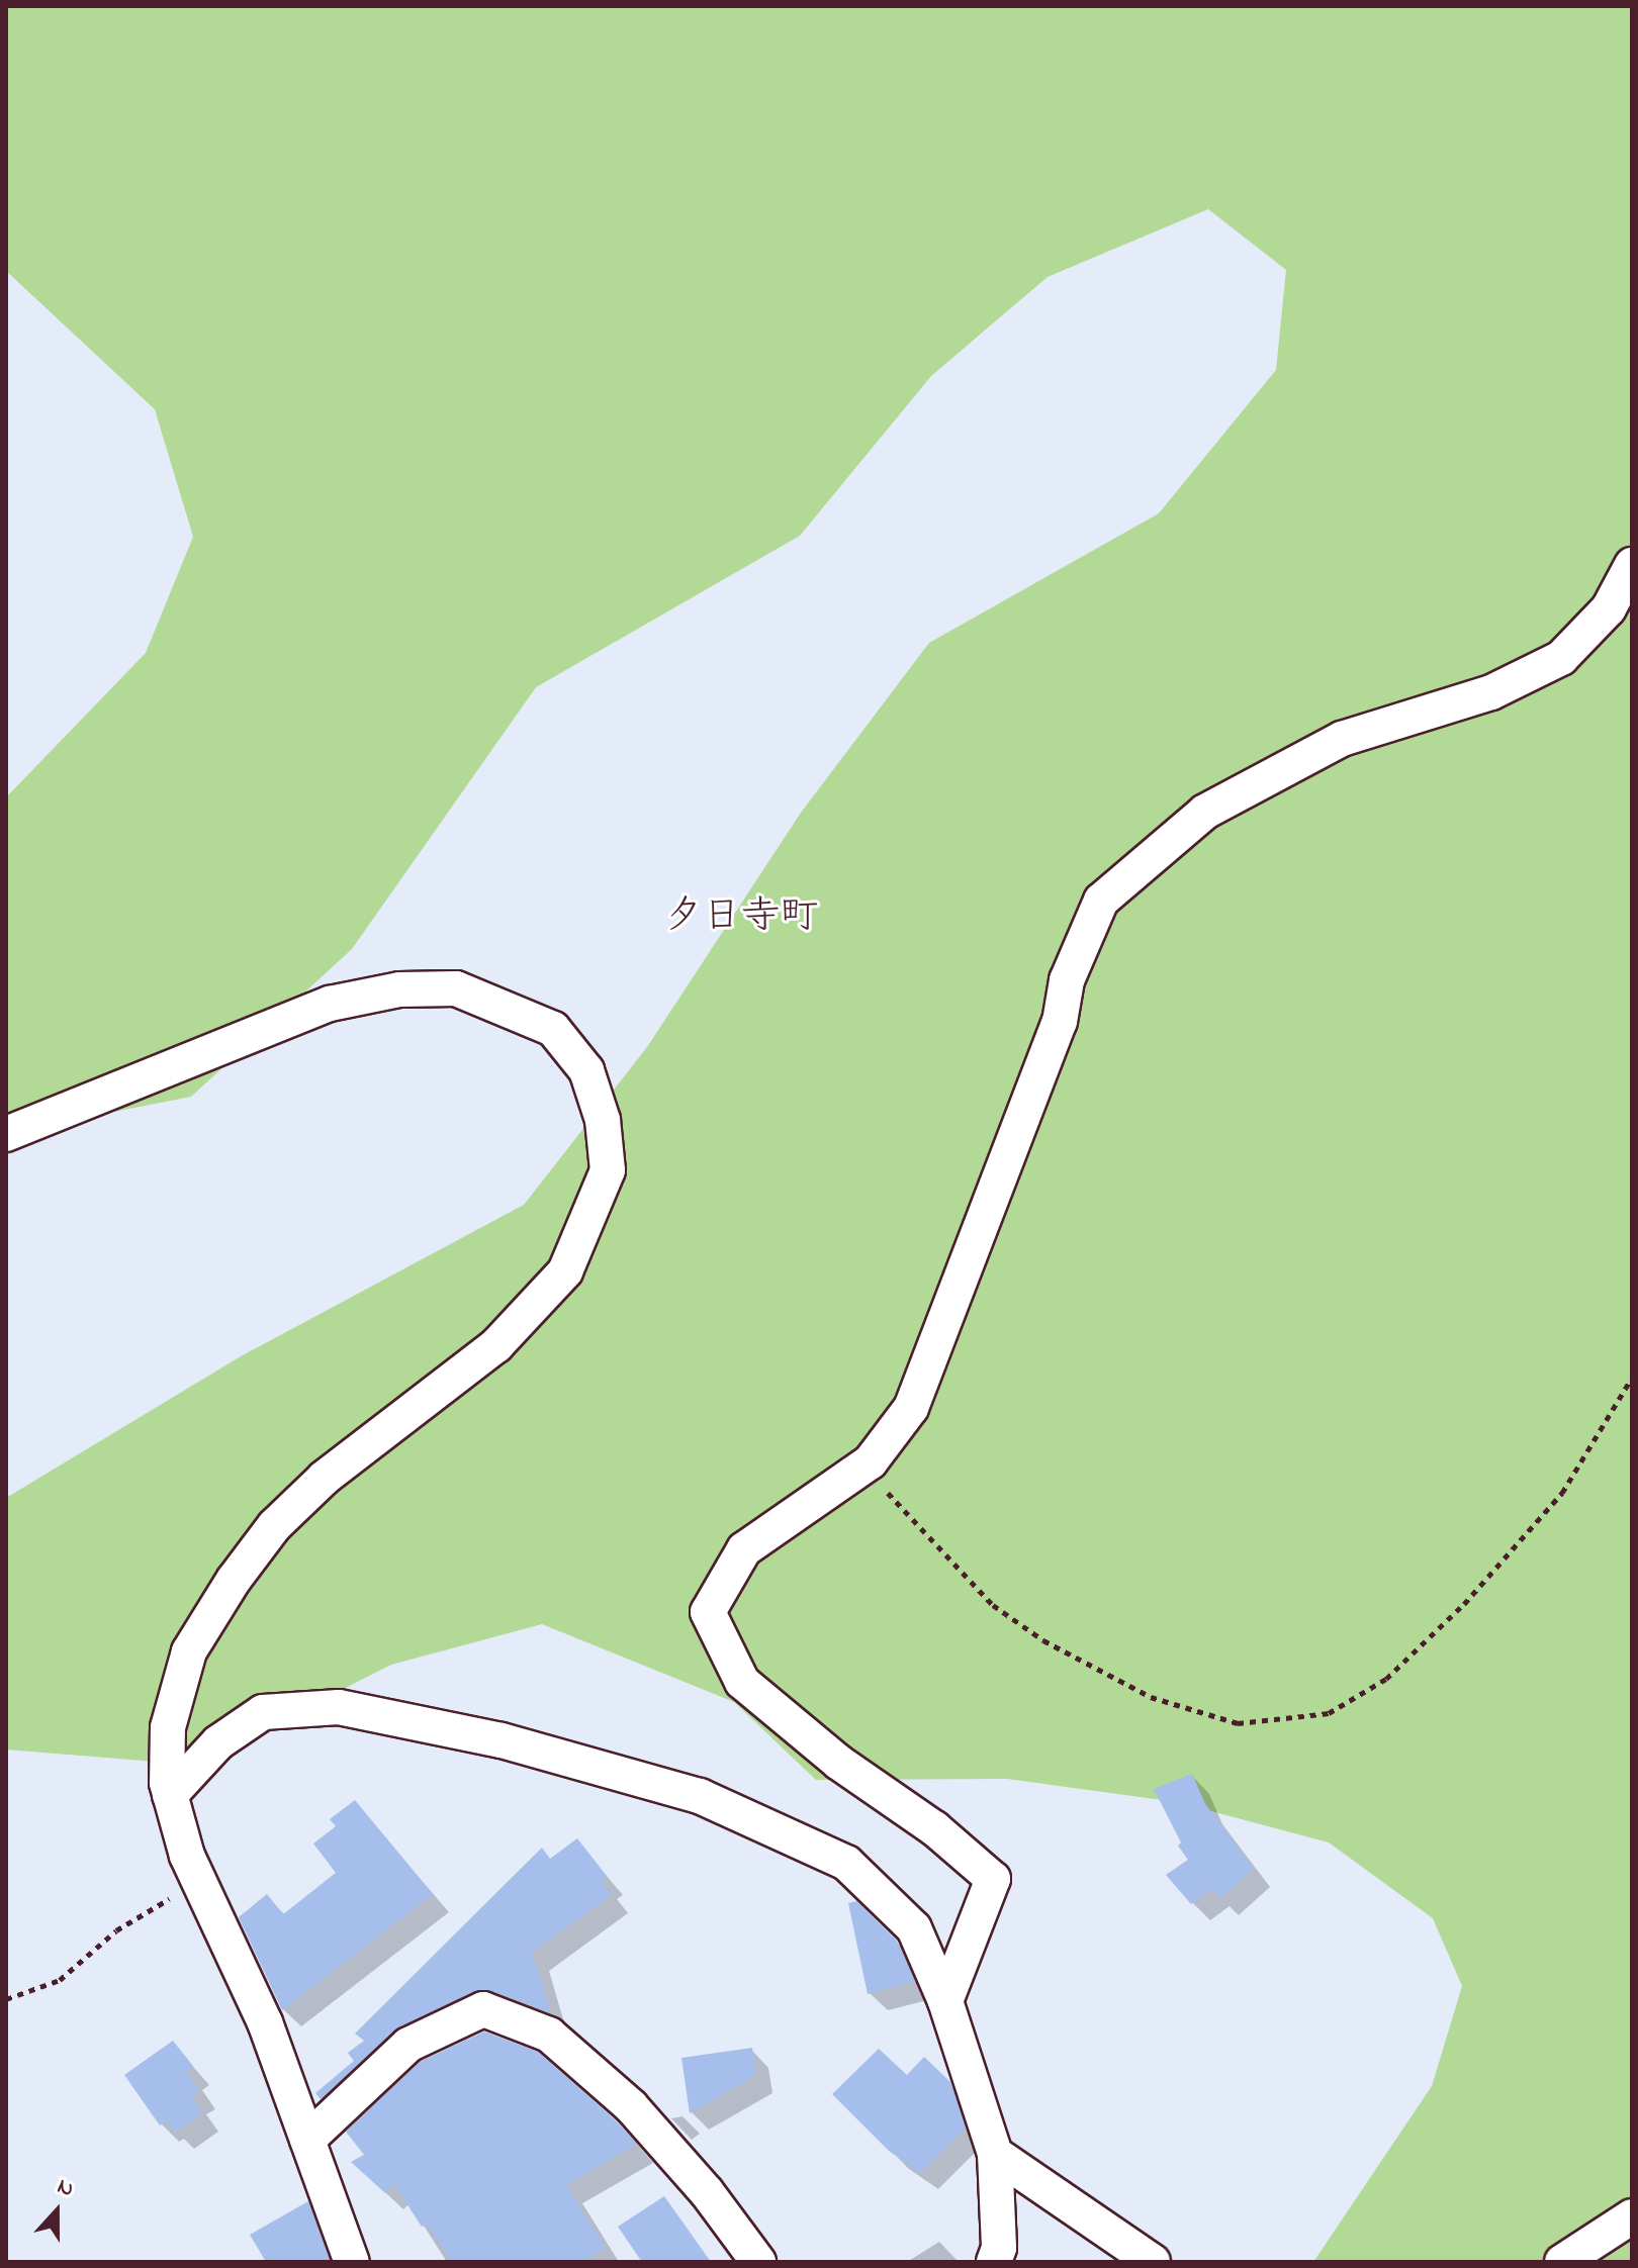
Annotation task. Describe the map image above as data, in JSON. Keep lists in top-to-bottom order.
{
  "districts": ["夕日寺町"],
  "north": "top"
}
